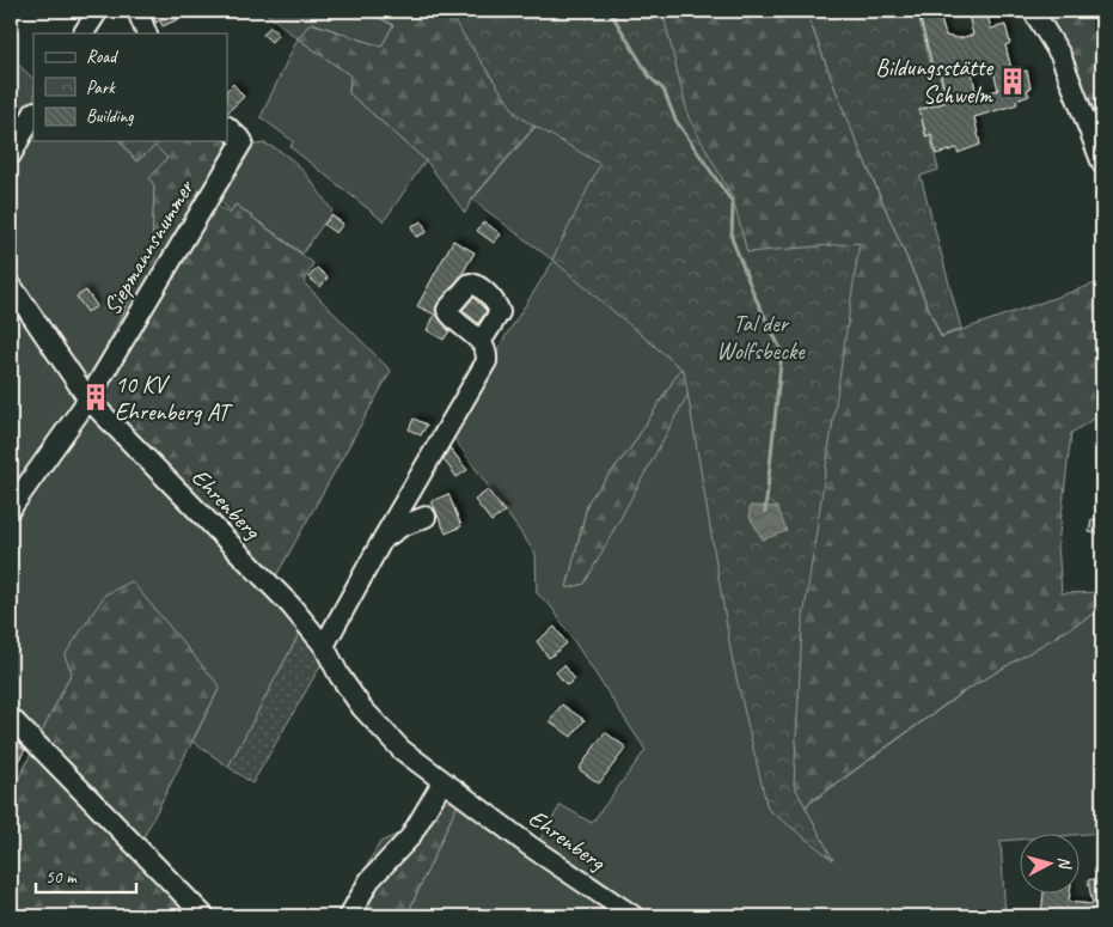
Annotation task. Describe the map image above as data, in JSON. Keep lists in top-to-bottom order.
{
  "streets": {
    "street": ["Siepmannsnummer", "Ehrenberg"]
  },
  "crossings": [
    ["Siepmannsnummer", "Ehrenberg"]
  ],
  "parks": ["Tal der Wolfsbecke"],
  "places": {
    "building": ["Bildungsstätte Schwelm", "10 KV Ehrenberg AT"]
  },
  "legend": ["Road", "Park", "Building"],
  "scale_bar": "50 m",
  "north": "right"
}
